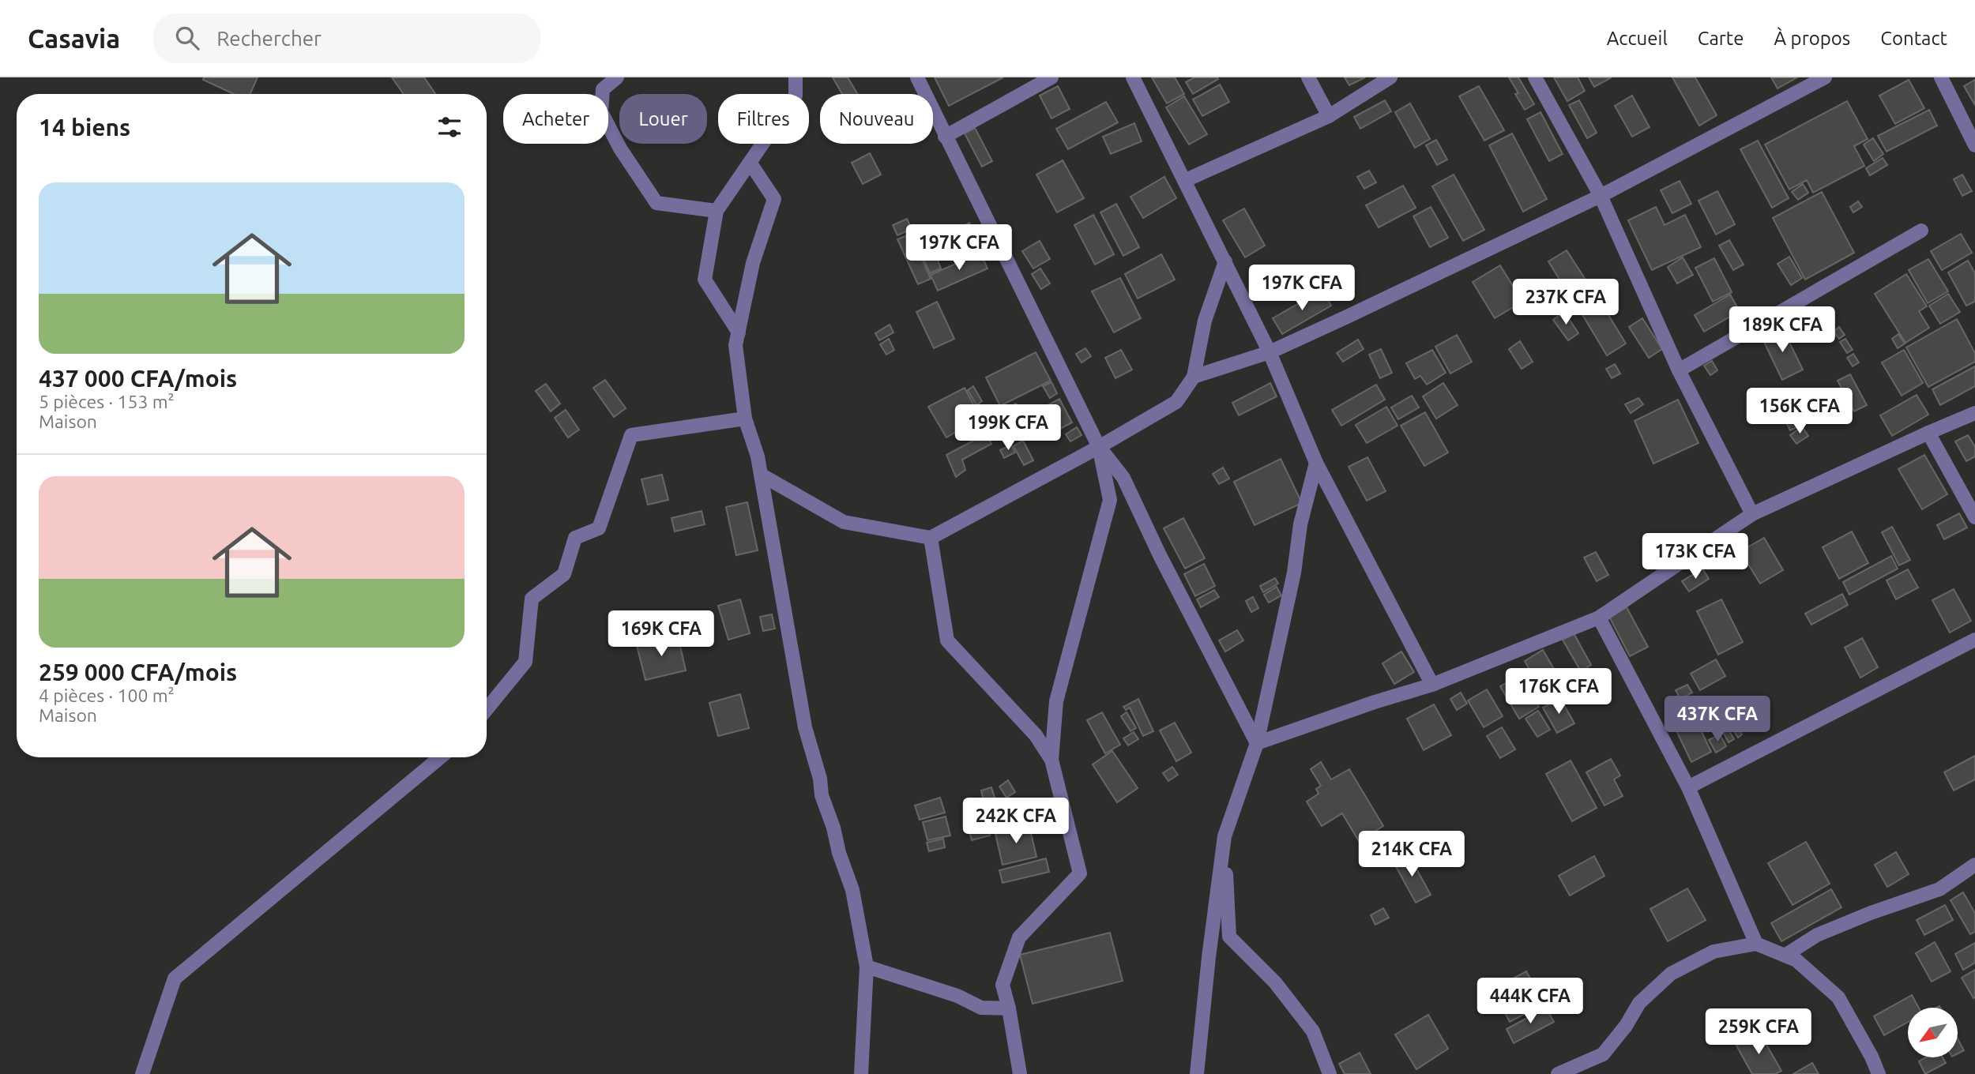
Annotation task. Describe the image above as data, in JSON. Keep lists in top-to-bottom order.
{
  "north": "bottom left",
  "page": {
    "header": "Casavia",
    "search": "Rechercher",
    "nav": [
      "Accueil",
      "Carte",
      "À propos",
      "Contact"
    ],
    "chip": [
      "Acheter",
      "Louer",
      "Filtres",
      "Nouveau"
    ],
    "heading": "14 biens",
    "list": [
      {
        "name": "437 000 CFA/mois",
        "note": "5 pièces · 153 m² · Maison"
      },
      {
        "name": "259 000 CFA/mois",
        "note": "4 pièces · 100 m² · Maison"
      }
    ],
    "price": [
      "197K CFA",
      "197K CFA",
      "237K CFA",
      "189K CFA",
      "156K CFA",
      "199K CFA",
      "173K CFA",
      "169K CFA",
      "176K CFA",
      "437K CFA",
      "242K CFA",
      "214K CFA",
      "444K CFA",
      "259K CFA"
    ]
  }
}
